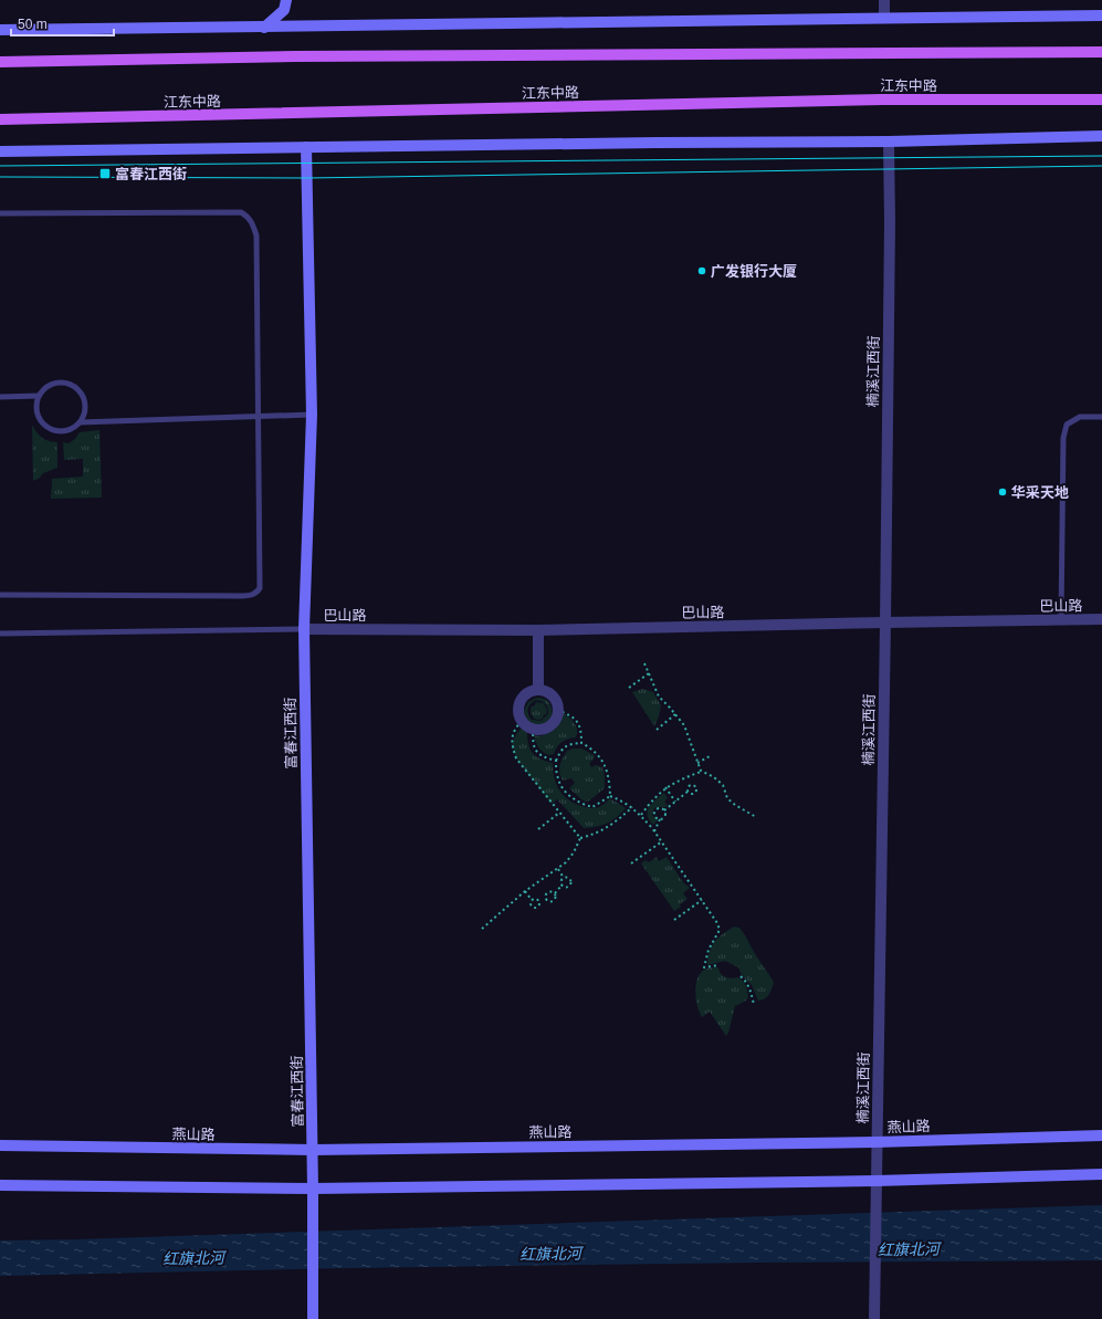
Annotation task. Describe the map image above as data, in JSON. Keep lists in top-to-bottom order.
{
  "streets": {
    "main road": ["江东中路"],
    "street": [
      "楠溪江西街",
      "巴山路",
      "富春江西街",
      "燕山路"
    ]
  },
  "crossings": [
    ["楠溪江西街", "巴山路"],
    ["楠溪江西街", "燕山路"],
    ["巴山路", "富春江西街"],
    ["富春江西街", "燕山路"]
  ],
  "water": ["红旗北河"],
  "places": {
    "transit": ["富春江西街"],
    "other": ["广发银行大厦", "华采天地"]
  },
  "scale_bar": "50 m"
}
